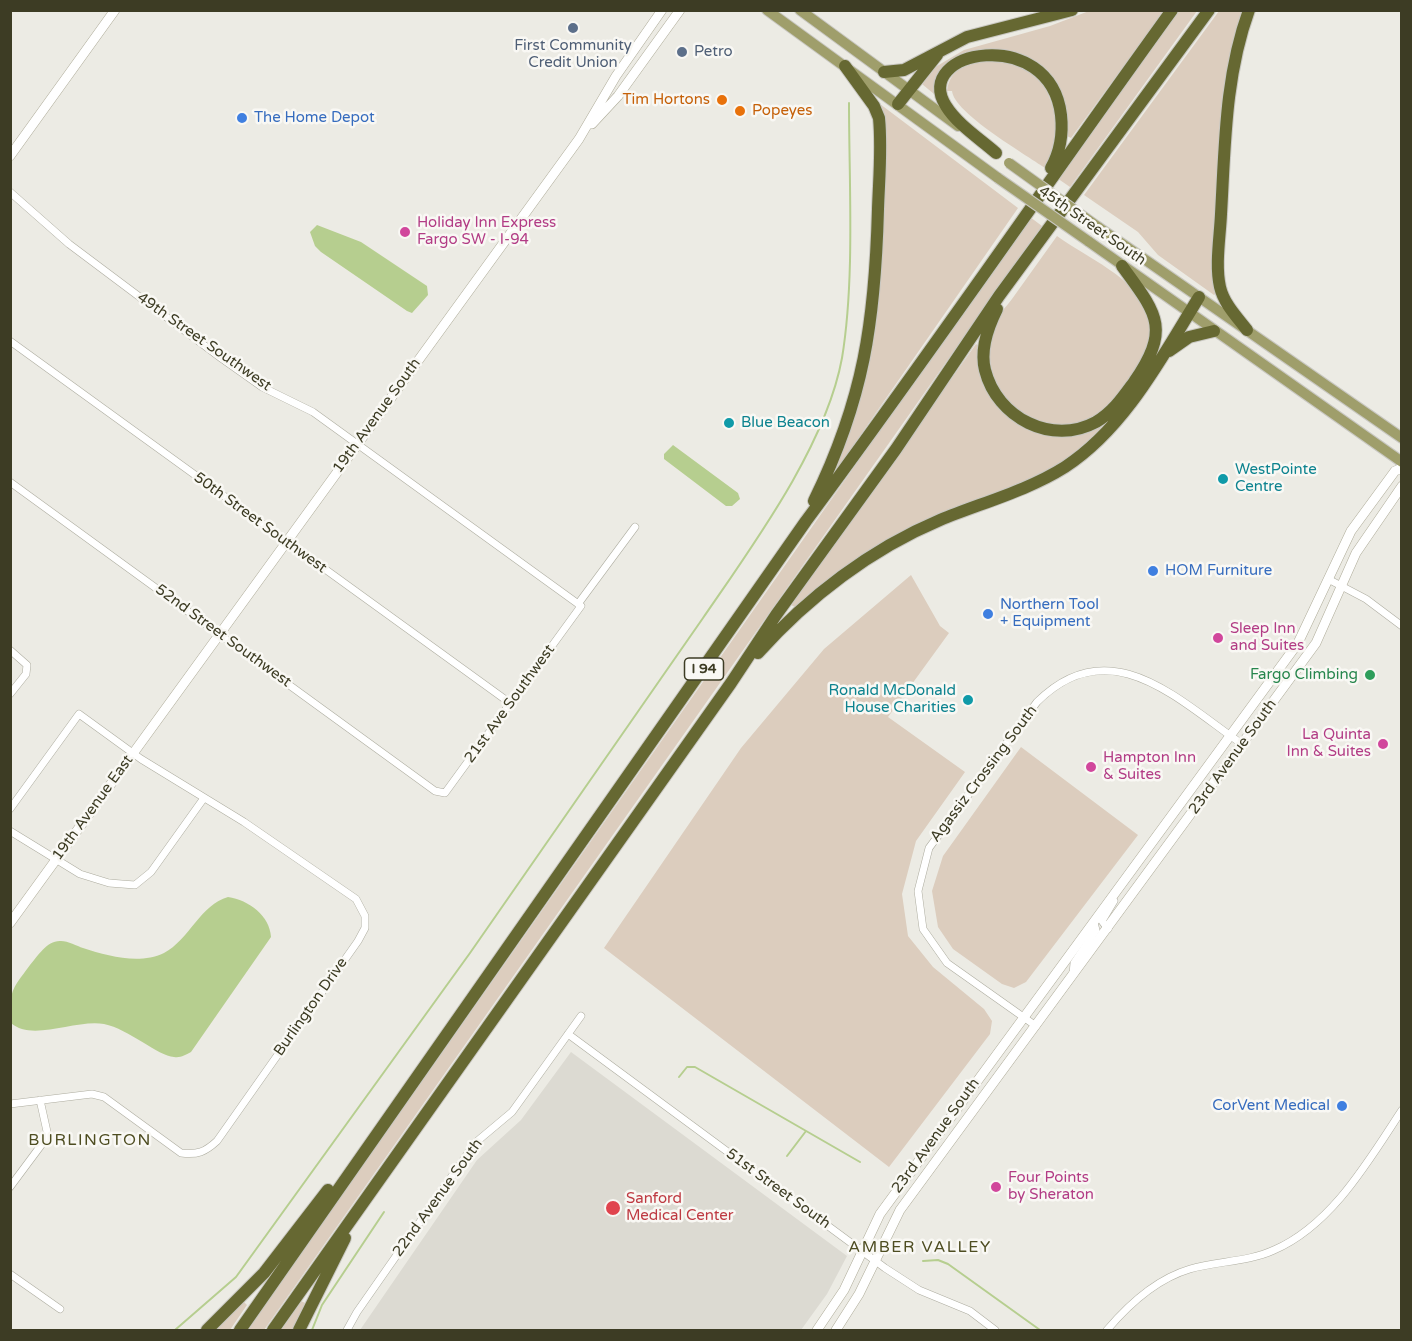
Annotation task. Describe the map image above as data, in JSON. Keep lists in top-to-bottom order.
{
  "streets": {
    "highway": ["I 94"],
    "main road": ["45th Street South"],
    "street": [
      "49th Street Southwest",
      "19th Avenue South",
      "50th Street Southwest",
      "52nd Street Southwest",
      "21st Ave Southwest",
      "23rd Avenue South",
      "Agassiz Crossing South",
      "19th Avenue East",
      "Burlington Drive",
      "51st Street South",
      "22nd Avenue South"
    ]
  },
  "crossings": [
    ["49th Street Southwest", "19th Avenue South"],
    ["49th Street Southwest", "21st Ave Southwest"],
    ["19th Avenue South", "50th Street Southwest"],
    ["19th Avenue South", "52nd Street Southwest"],
    ["19th Avenue South", "19th Avenue East"],
    ["50th Street Southwest", "21st Ave Southwest"],
    ["52nd Street Southwest", "21st Ave Southwest"],
    ["23rd Avenue South", "Agassiz Crossing South"],
    ["23rd Avenue South", "51st Street South"],
    ["19th Avenue East", "Burlington Drive"],
    ["51st Street South", "22nd Avenue South"]
  ],
  "districts": ["BURLINGTON", "AMBER VALLEY"],
  "places": [
    "First Community Credit Union",
    "Petro",
    "Tim Hortons",
    "Popeyes",
    "The Home Depot",
    "Holiday Inn Express Fargo SW - I-94",
    "Blue Beacon",
    "WestPointe Centre",
    "HOM Furniture",
    "Northern Tool + Equipment",
    "Sleep Inn and Suites",
    "Fargo Climbing",
    "Ronald McDonald House Charities",
    "La Quinta Inn & Suites",
    "Hampton Inn & Suites",
    "CorVent Medical",
    "Four Points by Sheraton",
    "Sanford Medical Center"
  ]
}
